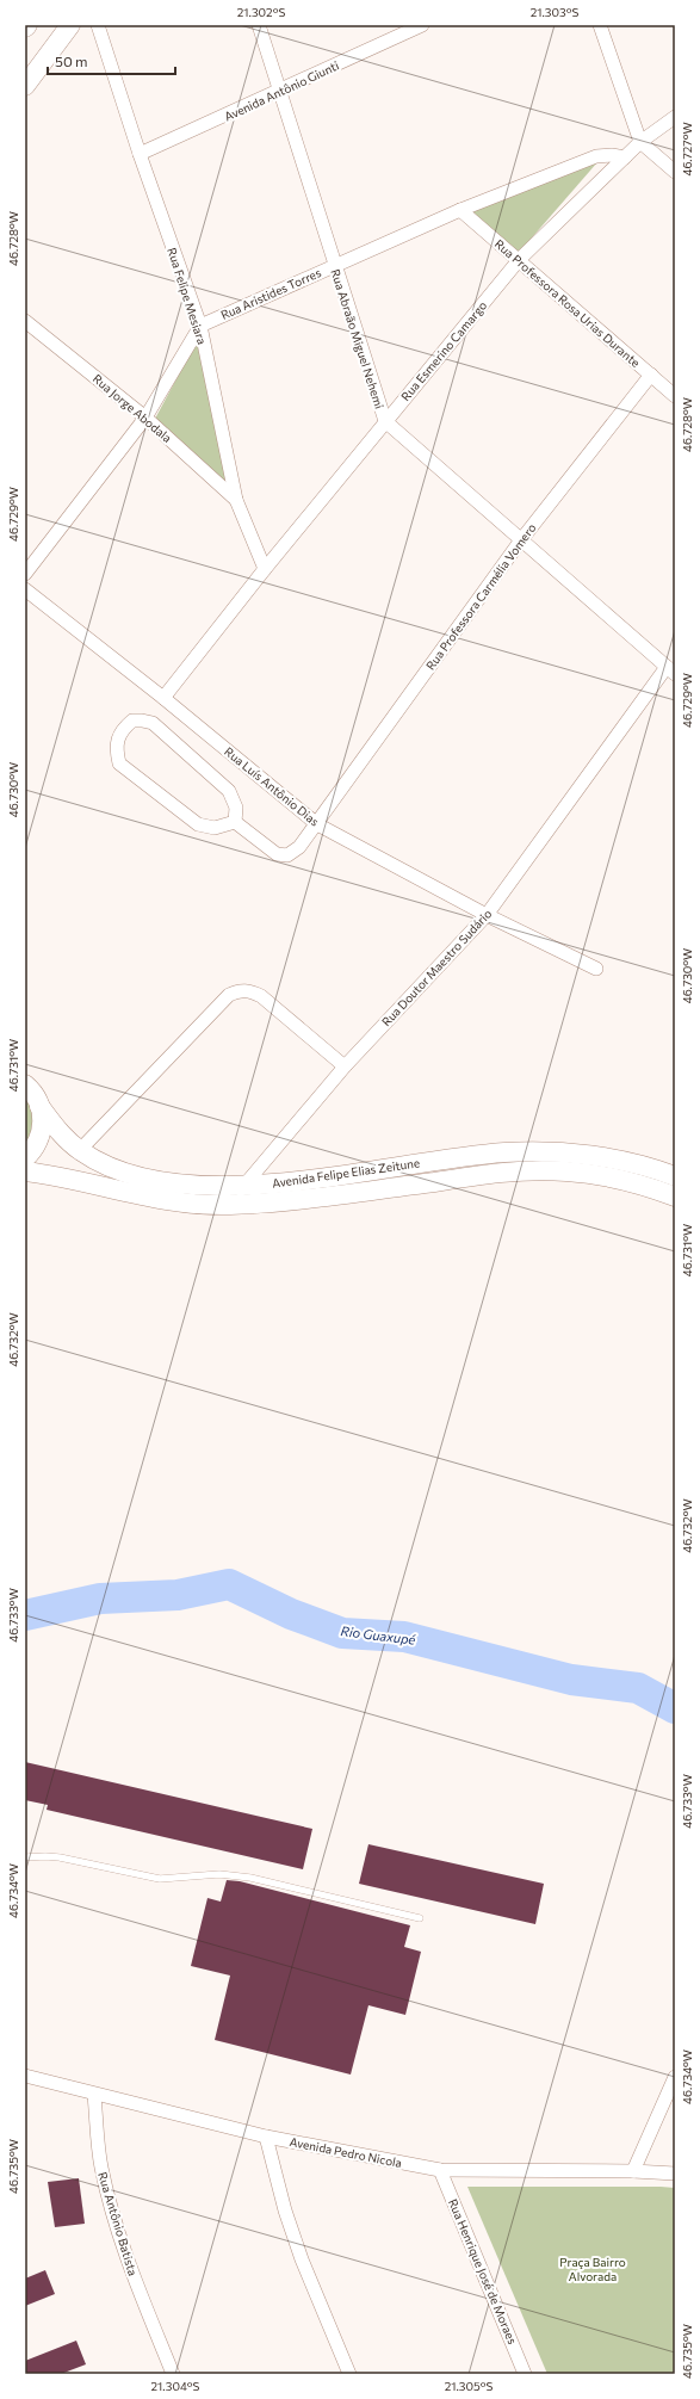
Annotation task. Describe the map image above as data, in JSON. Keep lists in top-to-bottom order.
{
  "streets": {
    "main road": ["Avenida Felipe Elias Zeitune"],
    "street": [
      "Avenida Antônio Giunti",
      "Rua Aristides Torres",
      "Rua Felipe Mesiara",
      "Rua Professora Rosa Urias Durante",
      "Rua Abraão Miguel Nehemi",
      "Rua Esmerino Camargo",
      "Rua Jorge Abodala",
      "Rua Professora Carmélia Vomero",
      "Rua Luís Antônio Dias",
      "Rua Doutor Maestro Sudário",
      "Avenida Pedro Nicola",
      "Rua Antônio Batista",
      "Rua Henrique José de Moraes"
    ]
  },
  "crossings": [
    ["Avenida Antônio Giunti", "Rua Felipe Mesiara"],
    ["Avenida Antônio Giunti", "Rua Abraão Miguel Nehemi"],
    ["Rua Aristides Torres", "Rua Felipe Mesiara"],
    ["Rua Aristides Torres", "Rua Professora Rosa Urias Durante"],
    ["Rua Aristides Torres", "Rua Abraão Miguel Nehemi"],
    ["Rua Aristides Torres", "Rua Esmerino Camargo"],
    ["Rua Felipe Mesiara", "Rua Esmerino Camargo"],
    ["Rua Felipe Mesiara", "Rua Jorge Abodala"],
    ["Rua Professora Rosa Urias Durante", "Rua Esmerino Camargo"],
    ["Rua Professora Rosa Urias Durante", "Rua Professora Carmélia Vomero"],
    ["Rua Abraão Miguel Nehemi", "Rua Esmerino Camargo"],
    ["Rua Abraão Miguel Nehemi", "Rua Professora Carmélia Vomero"],
    ["Rua Abraão Miguel Nehemi", "Rua Doutor Maestro Sudário"],
    ["Rua Esmerino Camargo", "Rua Luís Antônio Dias"],
    ["Rua Professora Carmélia Vomero", "Rua Luís Antônio Dias"],
    ["Rua Luís Antônio Dias", "Rua Doutor Maestro Sudário"],
    ["Rua Doutor Maestro Sudário", "Avenida Felipe Elias Zeitune"],
    ["Avenida Pedro Nicola", "Rua Antônio Batista"],
    ["Avenida Pedro Nicola", "Rua Henrique José de Moraes"]
  ],
  "water": ["Rio Guaxupé"],
  "parks": ["Praça Bairro Alvorada"],
  "scale_bar": "50 m",
  "coordinates": [
    "21.302°S",
    "21.303°S",
    "46.727°W",
    "46.728°W",
    "46.729°W",
    "46.730°W",
    "46.731°W",
    "46.732°W",
    "46.733°W",
    "46.734°W",
    "46.735°W",
    "21.304°S",
    "21.305°S"
  ]
}
